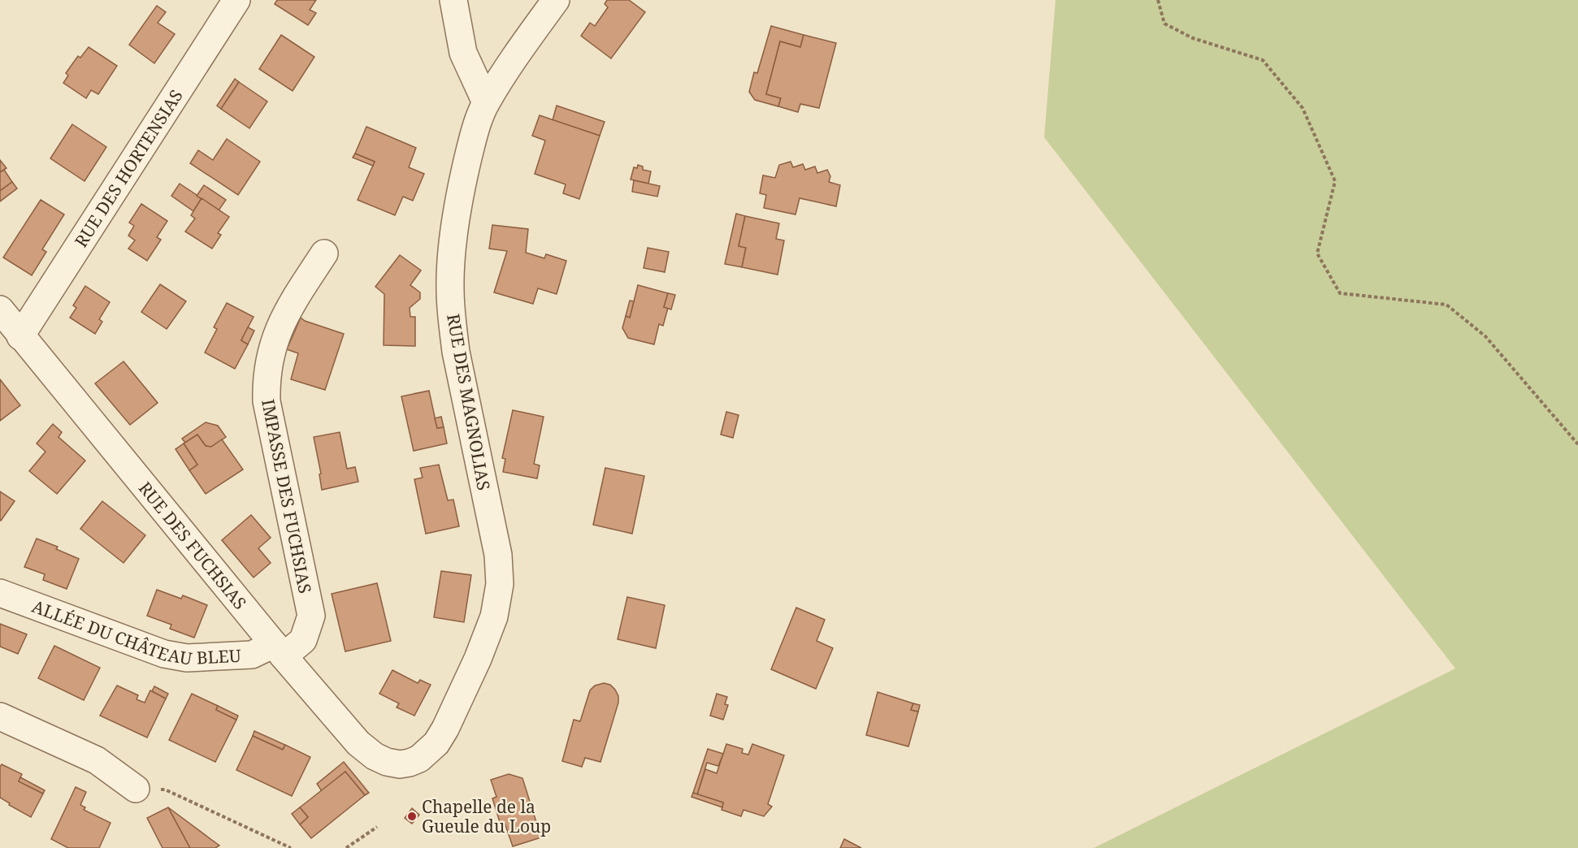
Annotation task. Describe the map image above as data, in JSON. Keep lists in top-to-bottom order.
{
  "streets": {
    "street": [
      "RUE DES HORTENSIAS",
      "RUE DES MAGNOLIAS",
      "IMPASSE DES FUCHSIAS",
      "RUE DES FUCHSIAS",
      "ALLÉE DU CHÂTEAU BLEU"
    ]
  },
  "crossings": [
    ["RUE DES HORTENSIAS", "RUE DES FUCHSIAS"],
    ["RUE DES MAGNOLIAS", "RUE DES FUCHSIAS"],
    ["IMPASSE DES FUCHSIAS", "RUE DES FUCHSIAS"],
    ["IMPASSE DES FUCHSIAS", "ALLÉE DU CHÂTEAU BLEU"],
    ["RUE DES FUCHSIAS", "ALLÉE DU CHÂTEAU BLEU"]
  ],
  "places": ["Chapelle de la Gueule du Loup"]
}
